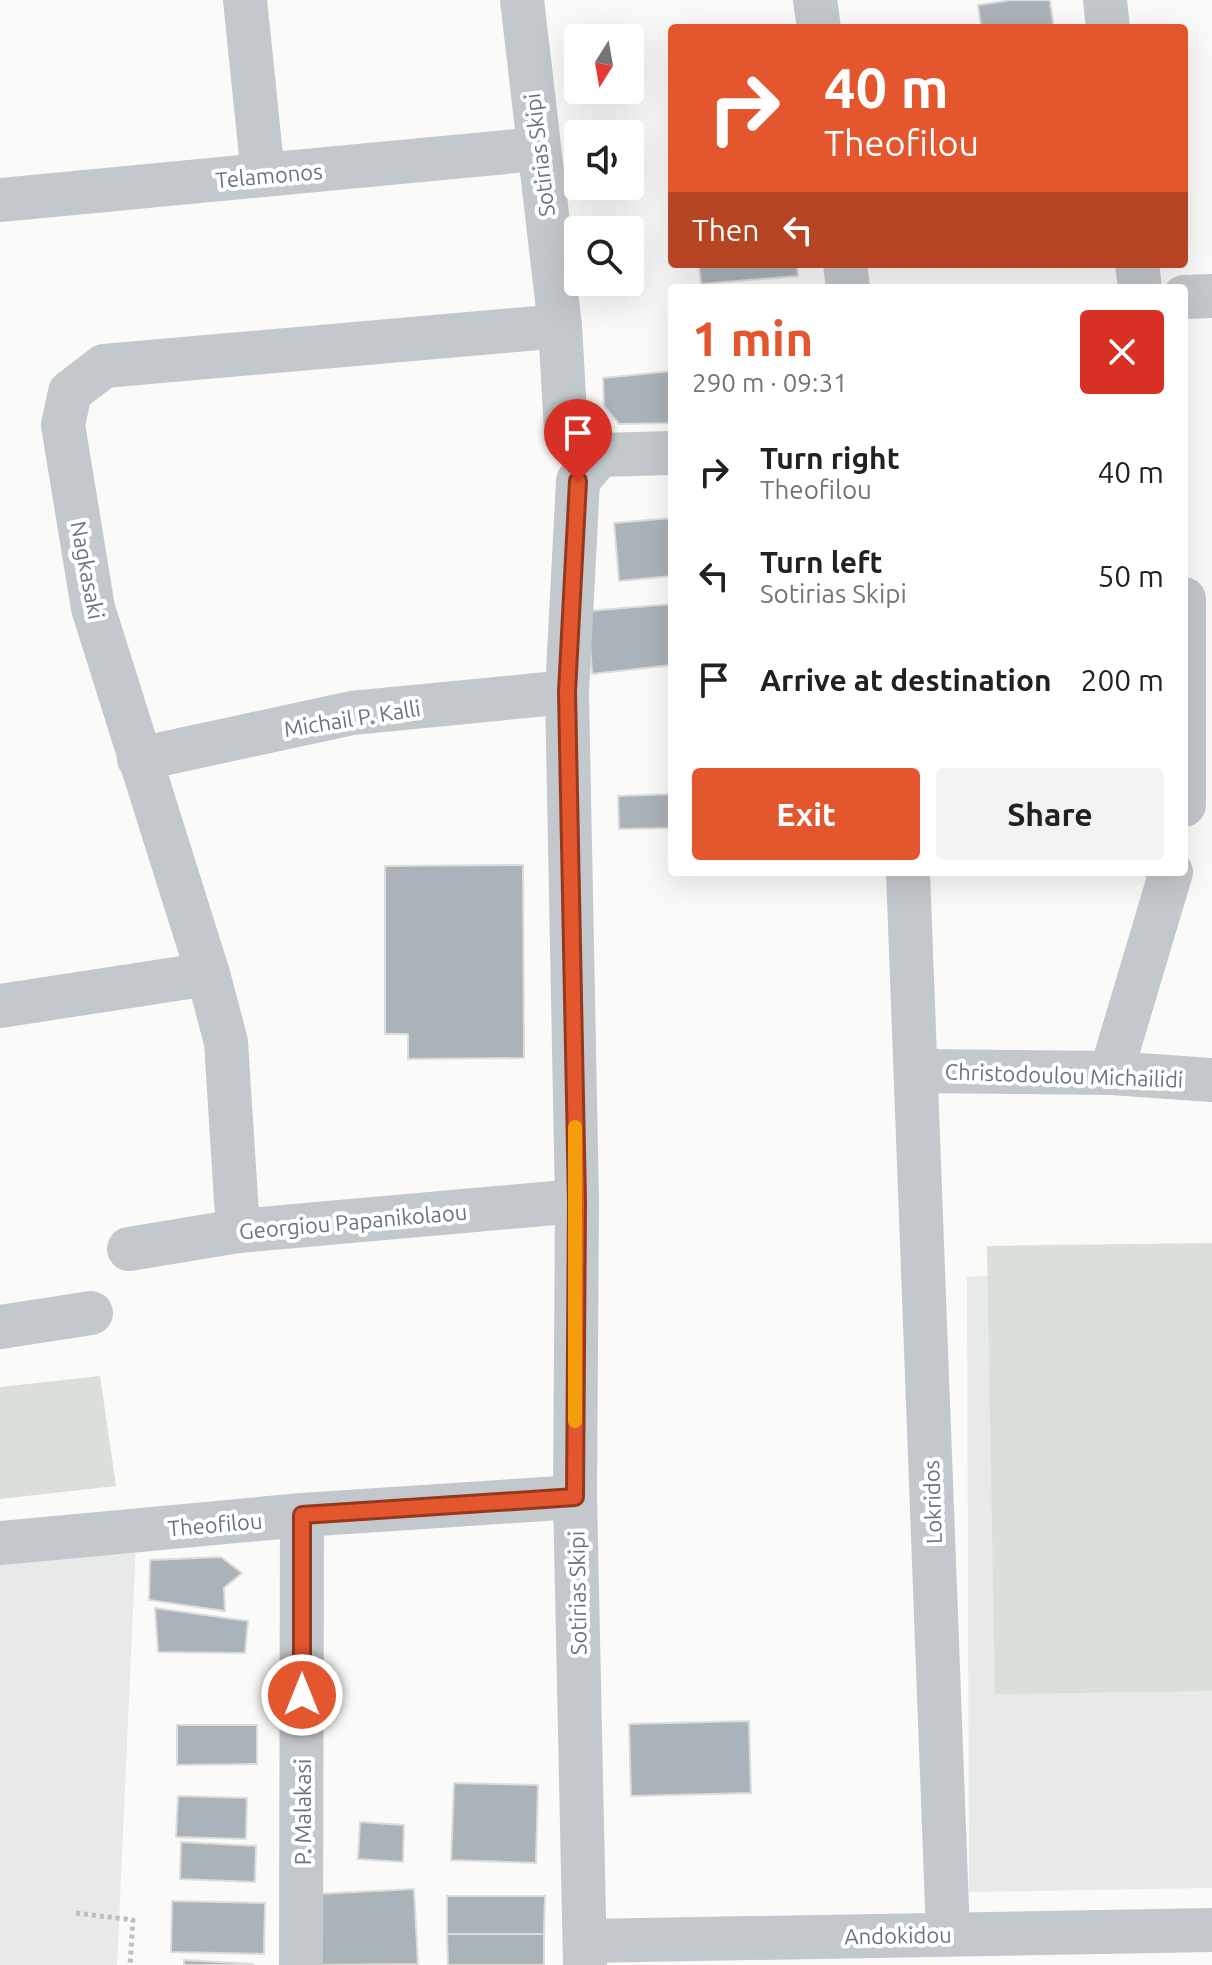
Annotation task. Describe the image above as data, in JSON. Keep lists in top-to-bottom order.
{
  "streets": {
    "street": [
      "Sotirias Skipi",
      "Telamonos",
      "Nagkasaki",
      "Michail P. Kalli",
      "Christodoulou Michailidi",
      "Georgiou Papanikolaou",
      "Lokridos",
      "Theofilou",
      "P. Malakasi",
      "Andokidou"
    ]
  },
  "crossings": [
    ["Sotirias Skipi", "Telamonos"],
    ["Sotirias Skipi", "Nagkasaki"],
    ["Sotirias Skipi", "Michail P. Kalli"],
    ["Sotirias Skipi", "Georgiou Papanikolaou"],
    ["Sotirias Skipi", "Theofilou"],
    ["Sotirias Skipi", "Andokidou"],
    ["Nagkasaki", "Michail P. Kalli"],
    ["Nagkasaki", "Georgiou Papanikolaou"],
    ["Christodoulou Michailidi", "Lokridos"],
    ["Lokridos", "Andokidou"],
    ["Theofilou", "P. Malakasi"]
  ],
  "north": "bottom",
  "page": {
    "turn": ["40 m", "Theofilou"],
    "then": "Then",
    "heading": ["1 min", "290 m · 09:31"],
    "list": [
      {
        "name": "Turn right",
        "note": "Theofilou",
        "value": "40 m"
      },
      {
        "name": "Turn left",
        "note": "Sotirias Skipi",
        "value": "50 m"
      },
      {
        "name": "Arrive at destination",
        "value": "200 m"
      }
    ],
    "buttons": ["Exit", "Share"]
  }
}
